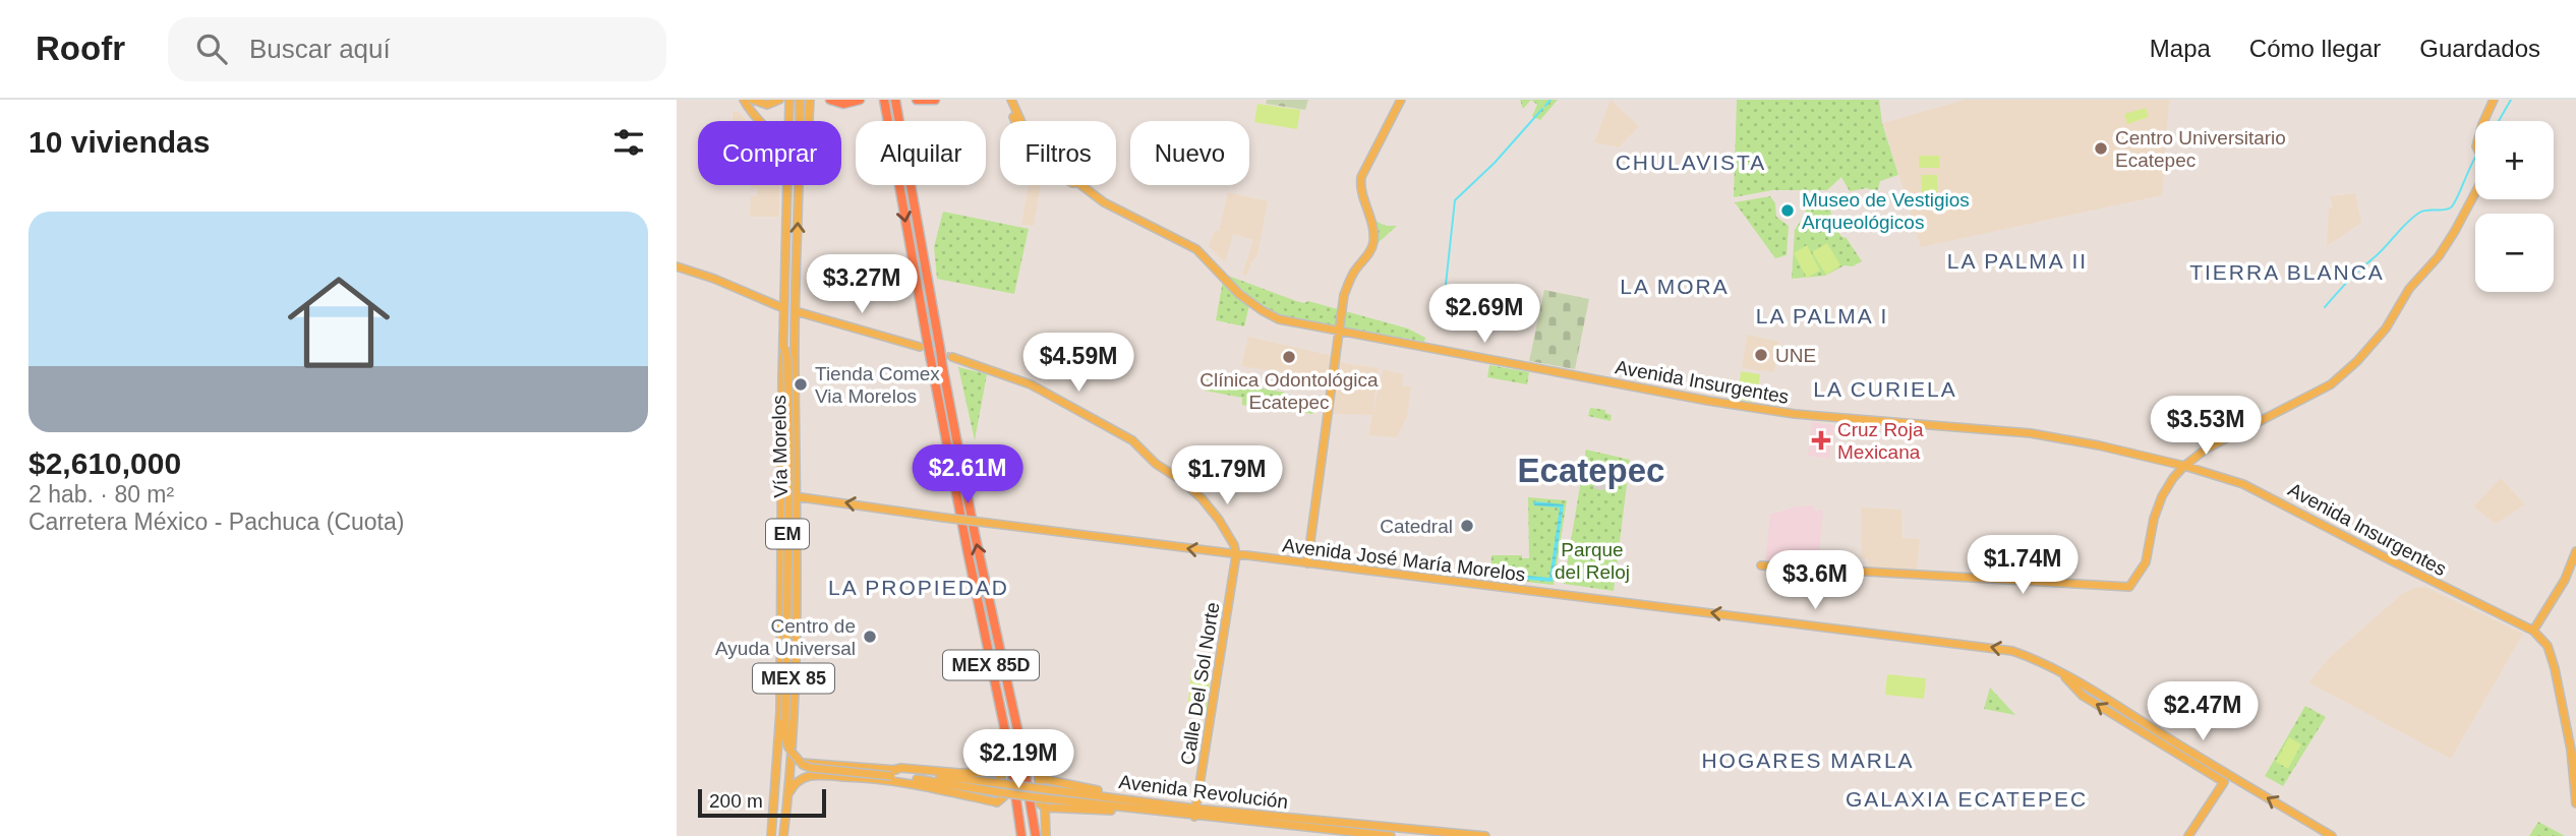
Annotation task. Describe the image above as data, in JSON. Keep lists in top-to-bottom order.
{
  "streets": {
    "highway": ["MEX 85D"],
    "main road": [
      "Avenida Insurgentes",
      "Vía Morelos",
      "EM",
      "Avenida José María Morelos",
      "MEX 85",
      "Calle Del Sol Norte",
      "Avenida Revolución"
    ]
  },
  "crossings": [
    ["Vía Morelos", "EM"],
    ["Vía Morelos", "Avenida José María Morelos"],
    ["Vía Morelos", "Avenida Revolución"],
    ["EM", "Avenida Revolución"],
    ["Avenida José María Morelos", "Calle Del Sol Norte"],
    ["Calle Del Sol Norte", "Avenida Revolución"]
  ],
  "one_way": ["Avenida José María Morelos"],
  "districts": [
    "CHULAVISTA",
    "LA PALMA II",
    "TIERRA BLANCA",
    "LA MORA",
    "LA PALMA I",
    "LA CURIELA",
    "Ecatepec",
    "LA PROPIEDAD",
    "HOGARES MARLA",
    "GALAXIA ECATEPEC"
  ],
  "parks": ["Parque del Reloj"],
  "places": {
    "other": [
      "Centro Universitario Ecatepec",
      "Museo de Vestigios Arqueológicos",
      "UNE",
      "Clínica Odontológica Ecatepec",
      "Tienda Comex Via Morelos",
      "Catedral",
      "Centro de Ayuda Universal"
    ],
    "health": ["Cruz Roja Mexicana"]
  },
  "scale_bar": "200 m",
  "page": {
    "header": "Roofr",
    "search": "Buscar aquí",
    "nav": ["Mapa", "Cómo llegar", "Guardados"],
    "heading": "10 viviendas",
    "map_buttons": ["+", "−"],
    "chip": [
      "Comprar",
      "Alquilar",
      "Filtros",
      "Nuevo"
    ],
    "list": [
      {
        "name": "$2,610,000",
        "note": "2 hab. · 80 m² · Carretera México - Pachuca (Cuota)"
      }
    ],
    "price": [
      "$3.27M",
      "$2.69M",
      "$4.59M",
      "$3.53M",
      "$2.61M",
      "$1.79M",
      "$1.74M",
      "$3.6M",
      "$2.47M",
      "$2.19M"
    ],
    "scale": "200 m"
  }
}
